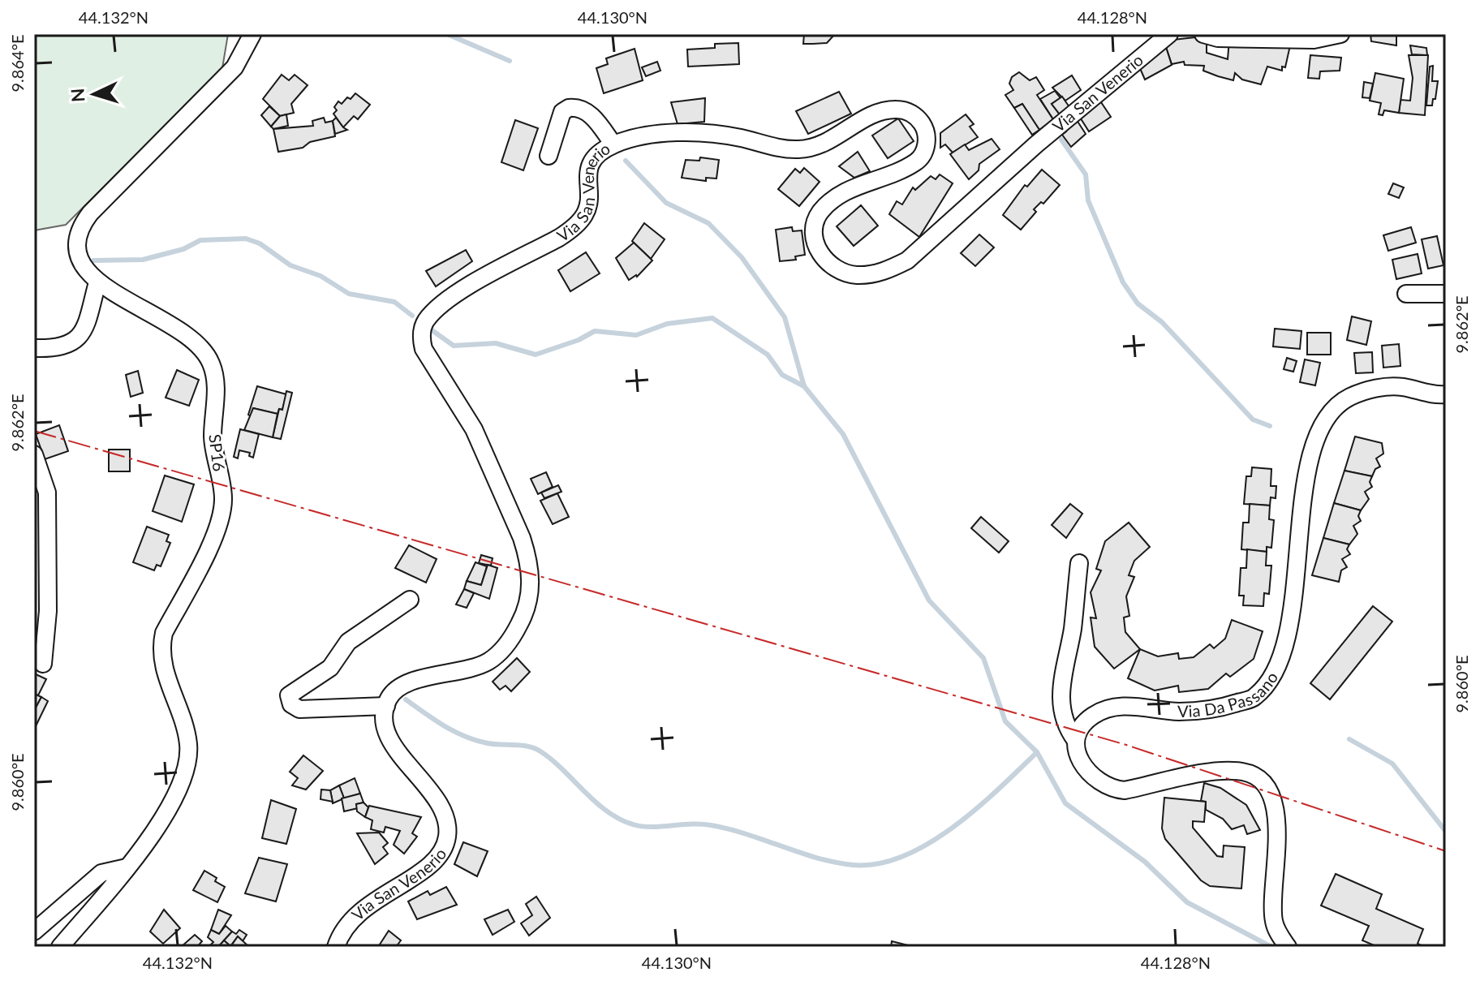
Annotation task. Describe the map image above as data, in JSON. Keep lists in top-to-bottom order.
{
  "streets": {
    "street": ["Via San Venerio", "SP16", "Via Da Passano"]
  },
  "north": "left",
  "coordinates": [
    "44.132°N",
    "44.130°N",
    "44.128°N",
    "9.864°E",
    "9.862°E",
    "9.860°E"
  ]
}
